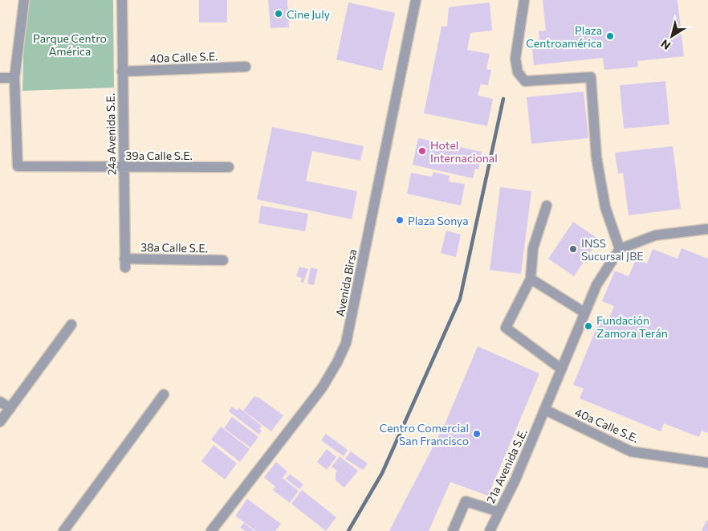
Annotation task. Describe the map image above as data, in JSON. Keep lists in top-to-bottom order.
{
  "streets": {
    "street": [
      "40a Calle S.E.",
      "24a Avenida S.E.",
      "39a Calle S.E.",
      "38a Calle S.E.",
      "Avenida Birsa",
      "21a Avenida S.E."
    ]
  },
  "crossings": [
    ["40a Calle S.E.", "24a Avenida S.E."],
    ["40a Calle S.E.", "21a Avenida S.E."],
    ["24a Avenida S.E.", "39a Calle S.E."],
    ["24a Avenida S.E.", "38a Calle S.E."]
  ],
  "parks": ["Parque Centro América"],
  "places": [
    "Cine July",
    "Plaza Centroamérica",
    "Hotel Internacional",
    "Plaza Sonya",
    "INSS Sucursal JBE",
    "Fundación Zamora Terán",
    "Centro Comercial San Francisco"
  ],
  "north": "bottom left"
}
